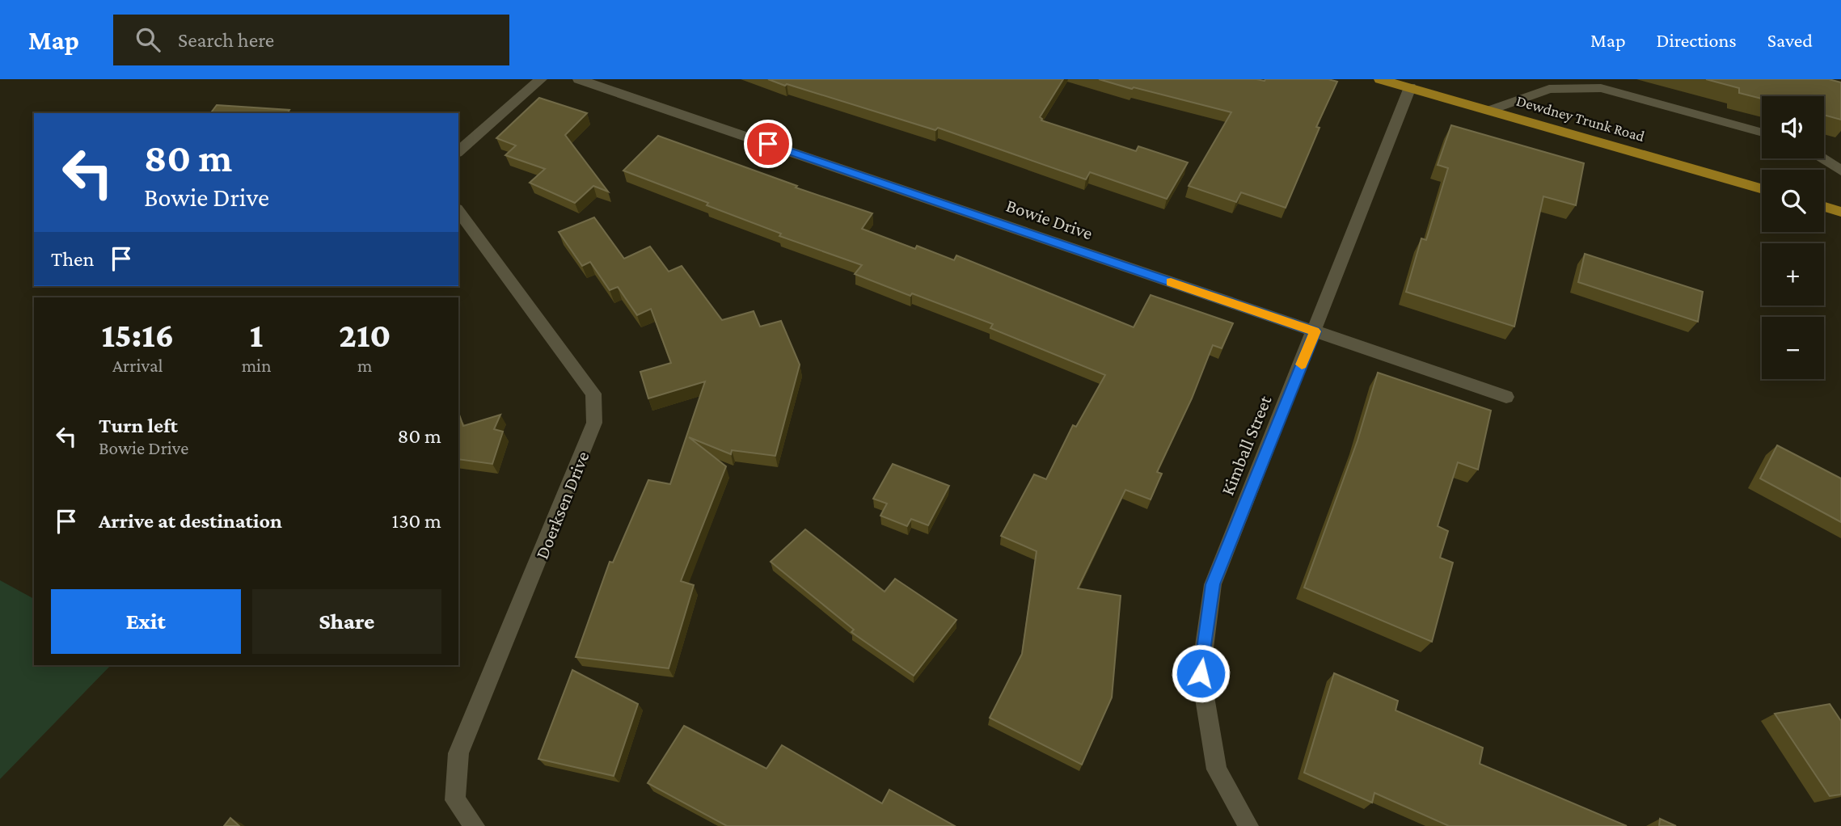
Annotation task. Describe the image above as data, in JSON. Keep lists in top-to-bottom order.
{
  "streets": {
    "main road": ["Dewdney Trunk Road"],
    "street": ["Bowie Drive", "Kimball Street", "Doerksen Drive"]
  },
  "crossings": [
    ["Dewdney Trunk Road", "Kimball Street"],
    ["Bowie Drive", "Kimball Street"]
  ],
  "page": {
    "header": "Map",
    "search": "Search here",
    "nav": ["Map", "Directions", "Saved"],
    "map_buttons": ["+", "−"],
    "turn": ["80 m", "Bowie Drive"],
    "then": "Then",
    "eta": [
      "15:16",
      "Arrival",
      "1",
      "min",
      "210",
      "m"
    ],
    "list": [
      {
        "name": "Turn left",
        "note": "Bowie Drive",
        "value": "80 m"
      },
      {
        "name": "Arrive at destination",
        "value": "130 m"
      }
    ],
    "buttons": ["Exit", "Share"]
  }
}
